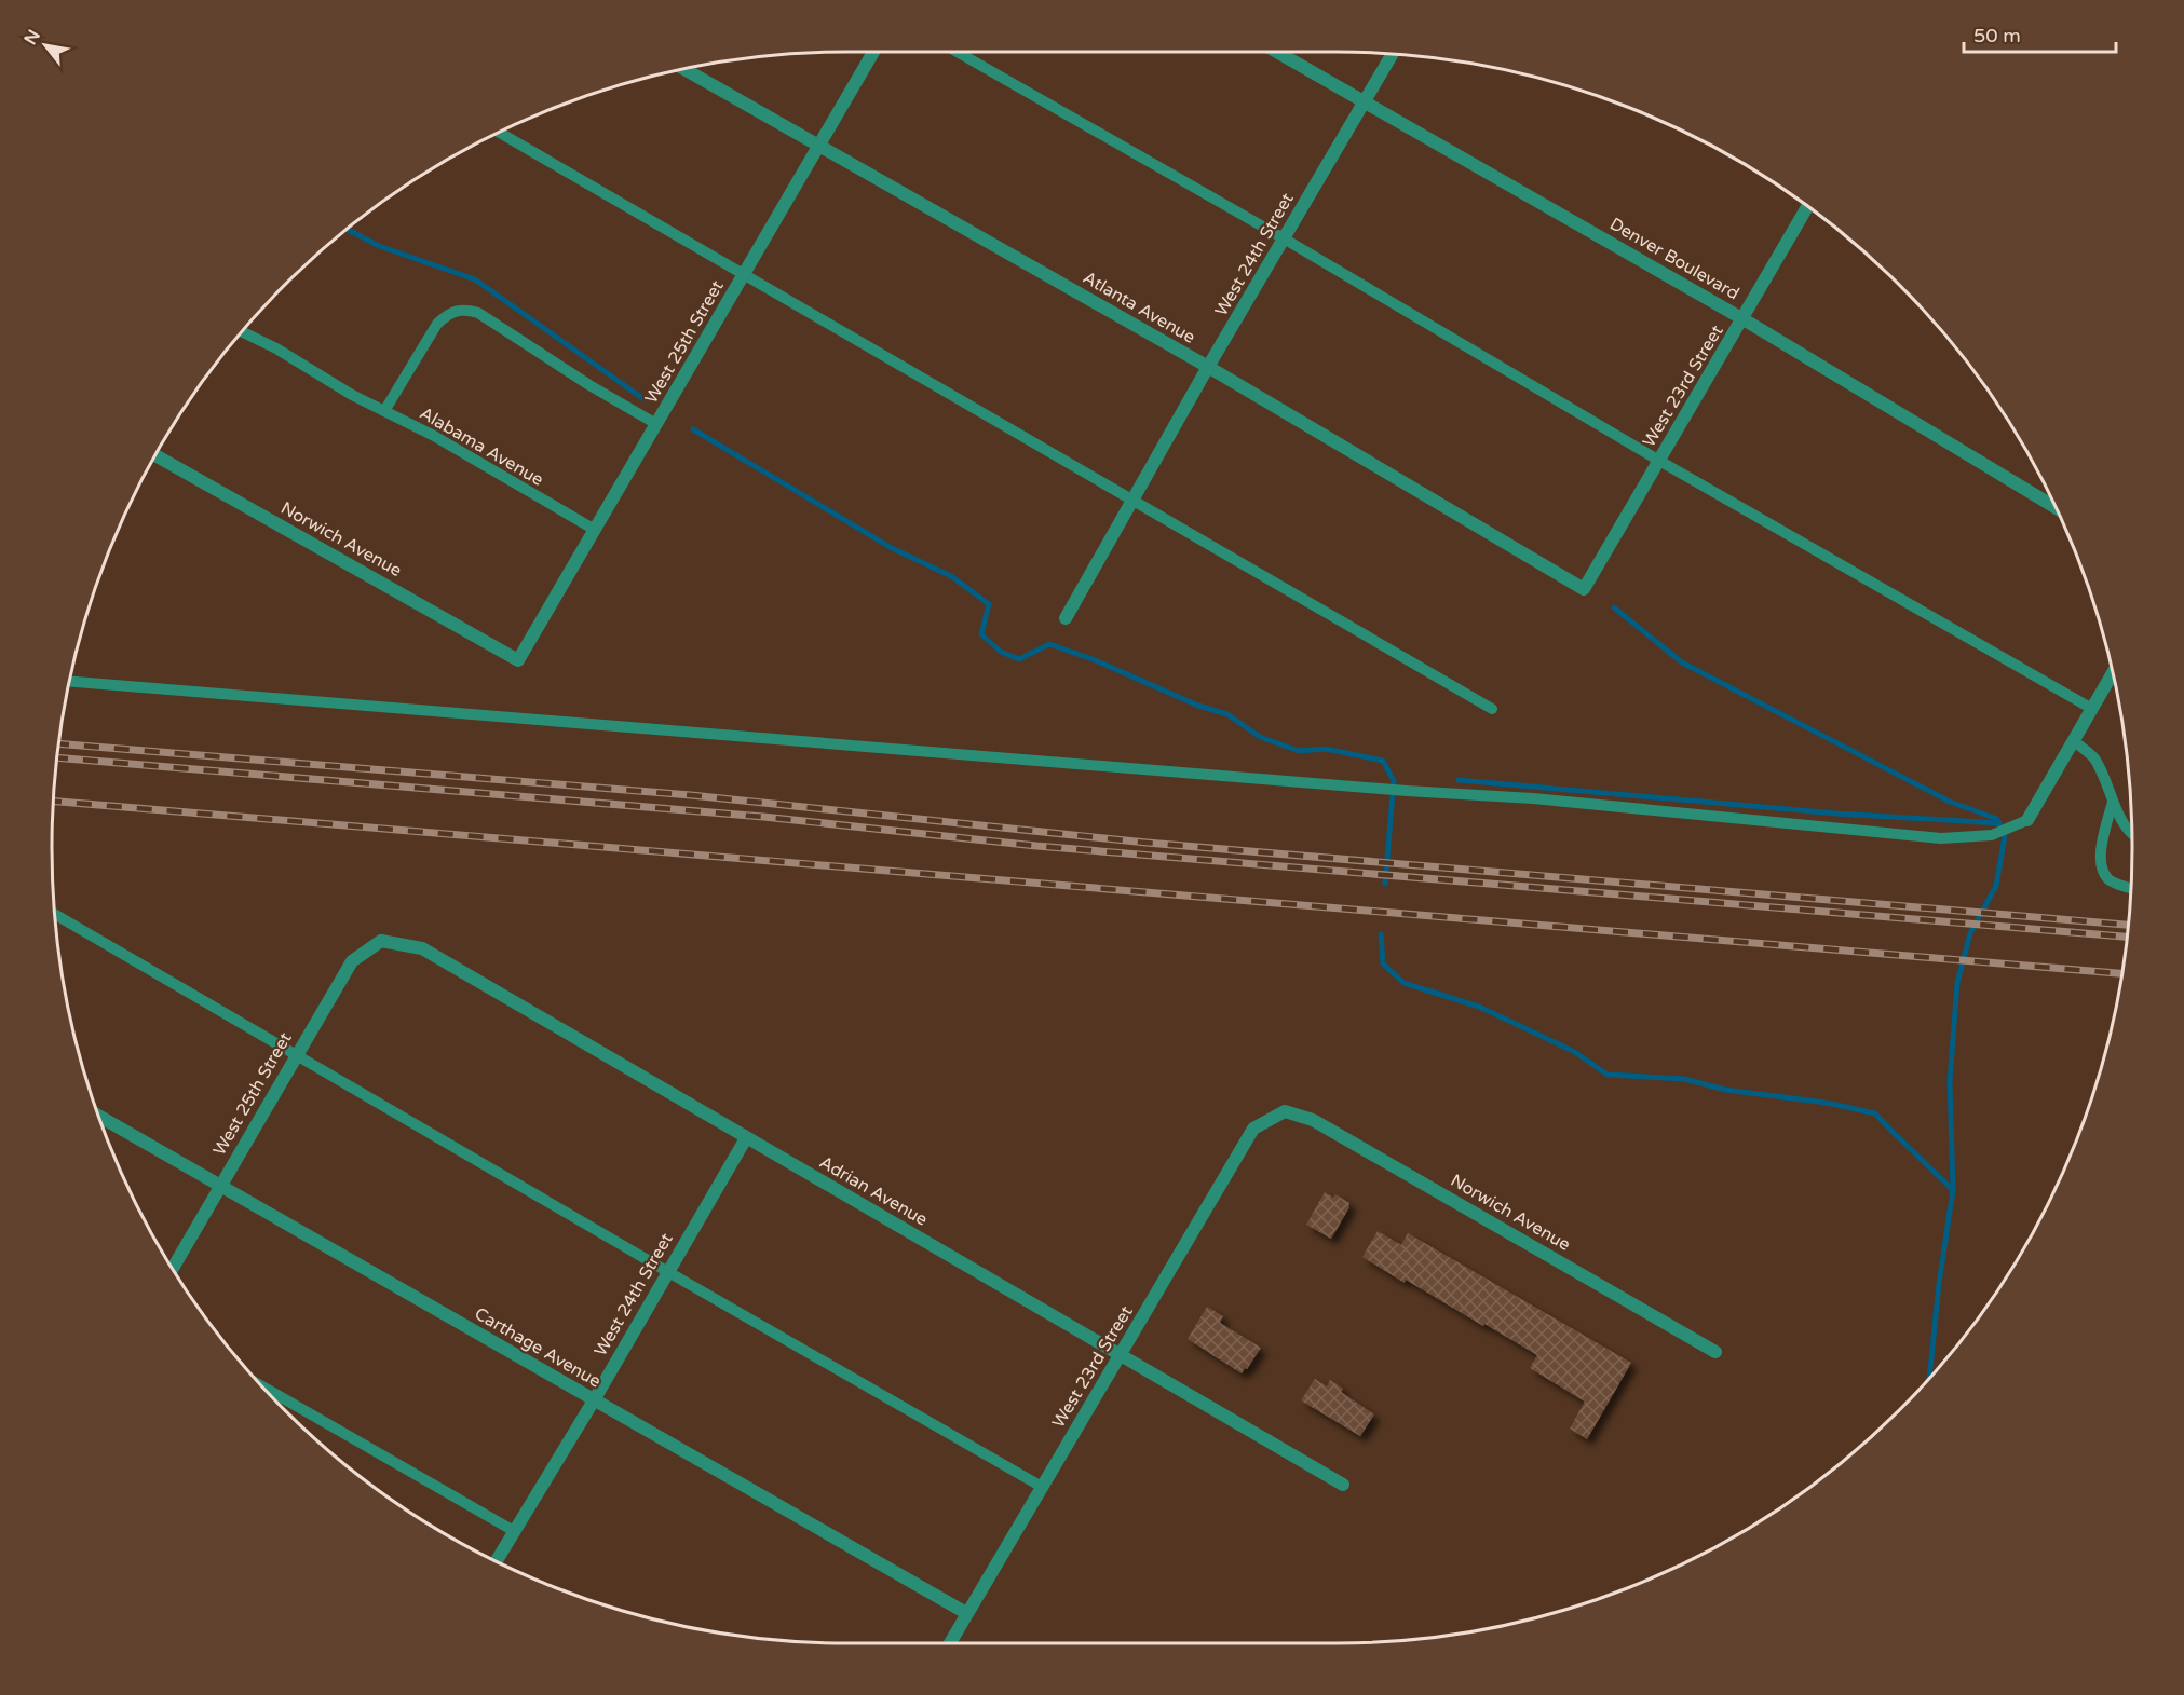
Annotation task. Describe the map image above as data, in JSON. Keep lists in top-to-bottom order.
{
  "streets": {
    "street": [
      "West 24th Street",
      "Denver Boulevard",
      "Atlanta Avenue",
      "West 25th Street",
      "West 23rd Street",
      "Norwich Avenue",
      "Adrian Avenue",
      "Carthage Avenue"
    ],
    "lane": ["Alabama Avenue"]
  },
  "crossings": [
    ["West 24th Street", "Denver Boulevard"],
    ["West 24th Street", "Atlanta Avenue"],
    ["West 24th Street", "Adrian Avenue"],
    ["West 24th Street", "Carthage Avenue"],
    ["Denver Boulevard", "West 23rd Street"],
    ["Atlanta Avenue", "West 25th Street"],
    ["Atlanta Avenue", "West 23rd Street"],
    ["West 25th Street", "Alabama Avenue"],
    ["West 25th Street", "Norwich Avenue"],
    ["West 25th Street", "Adrian Avenue"],
    ["West 25th Street", "Carthage Avenue"],
    ["West 23rd Street", "Norwich Avenue"],
    ["West 23rd Street", "Adrian Avenue"],
    ["West 23rd Street", "Carthage Avenue"]
  ],
  "scale_bar": "50 m",
  "north": "top left"
}
